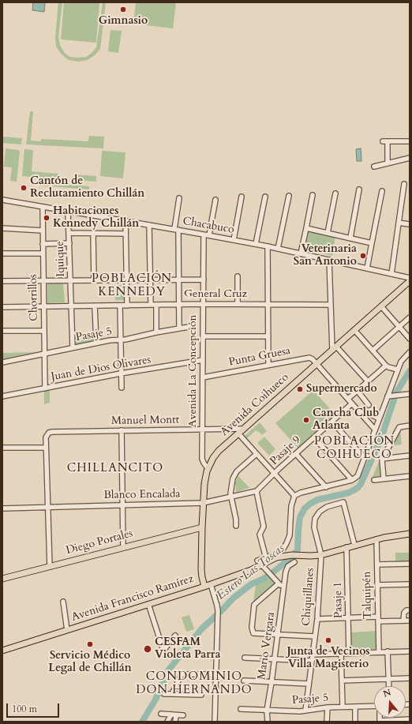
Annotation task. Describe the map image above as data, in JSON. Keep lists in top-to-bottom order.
{
  "streets": {
    "main road": ["Avenida Coihueco", "Diego Portales", "Avenida Francisco Ramírez"],
    "street": [
      "Chacabuco",
      "Iquique",
      "General Cruz",
      "Chorrillos",
      "Pasaje 5",
      "Punta Gruesa",
      "Juan de Dios Olivares",
      "Avenida La Concepción",
      "Manuel Montt",
      "Pasaje 9",
      "Blanco Encalada",
      "Talquipén",
      "Chiquillanes",
      "Pasaje 1",
      "Mario Vergara"
    ]
  },
  "crossings": [
    ["Chacabuco", "Iquique"],
    ["Chacabuco", "Chorrillos"],
    ["Chacabuco", "Avenida La Concepción"],
    ["Iquique", "General Cruz"],
    ["Iquique", "Pasaje 5"],
    ["General Cruz", "Chorrillos"],
    ["General Cruz", "Avenida La Concepción"],
    ["Chorrillos", "Pasaje 5"],
    ["Chorrillos", "Juan de Dios Olivares"],
    ["Pasaje 5", "Chiquillanes"],
    ["Pasaje 5", "Mario Vergara"],
    ["Punta Gruesa", "Avenida La Concepción"],
    ["Punta Gruesa", "Avenida Coihueco"],
    ["Juan de Dios Olivares", "Avenida La Concepción"],
    ["Avenida La Concepción", "Avenida Coihueco"],
    ["Avenida La Concepción", "Manuel Montt"],
    ["Avenida Coihueco", "Manuel Montt"],
    ["Avenida Coihueco", "Blanco Encalada"],
    ["Avenida Coihueco", "Diego Portales"],
    ["Avenida Coihueco", "Avenida Francisco Ramírez"],
    ["Talquipén", "Avenida Francisco Ramírez"],
    ["Chiquillanes", "Avenida Francisco Ramírez"],
    ["Avenida Francisco Ramírez", "Pasaje 1"]
  ],
  "districts": [
    "POBLACIÓN KENNEDY",
    "POBLACIÓN COIHUECO",
    "CHILLANCITO",
    "CONDOMINIO DON HERNANDO"
  ],
  "water": ["Estero Las Toscas"],
  "places": [
    "Gimnasio",
    "Cantón de Reclutamiento Chillán",
    "Habitaciones Kennedy Chillán",
    "Veterinaria San Antonio",
    "Supermercado",
    "Cancha Club Atlanta",
    "Junta de Vecinos Villa Magisterio",
    "Servicio Médico Legal de Chillán",
    "CESFAM Violeta Parra"
  ],
  "scale_bar": "100 m",
  "north": "top"
}
